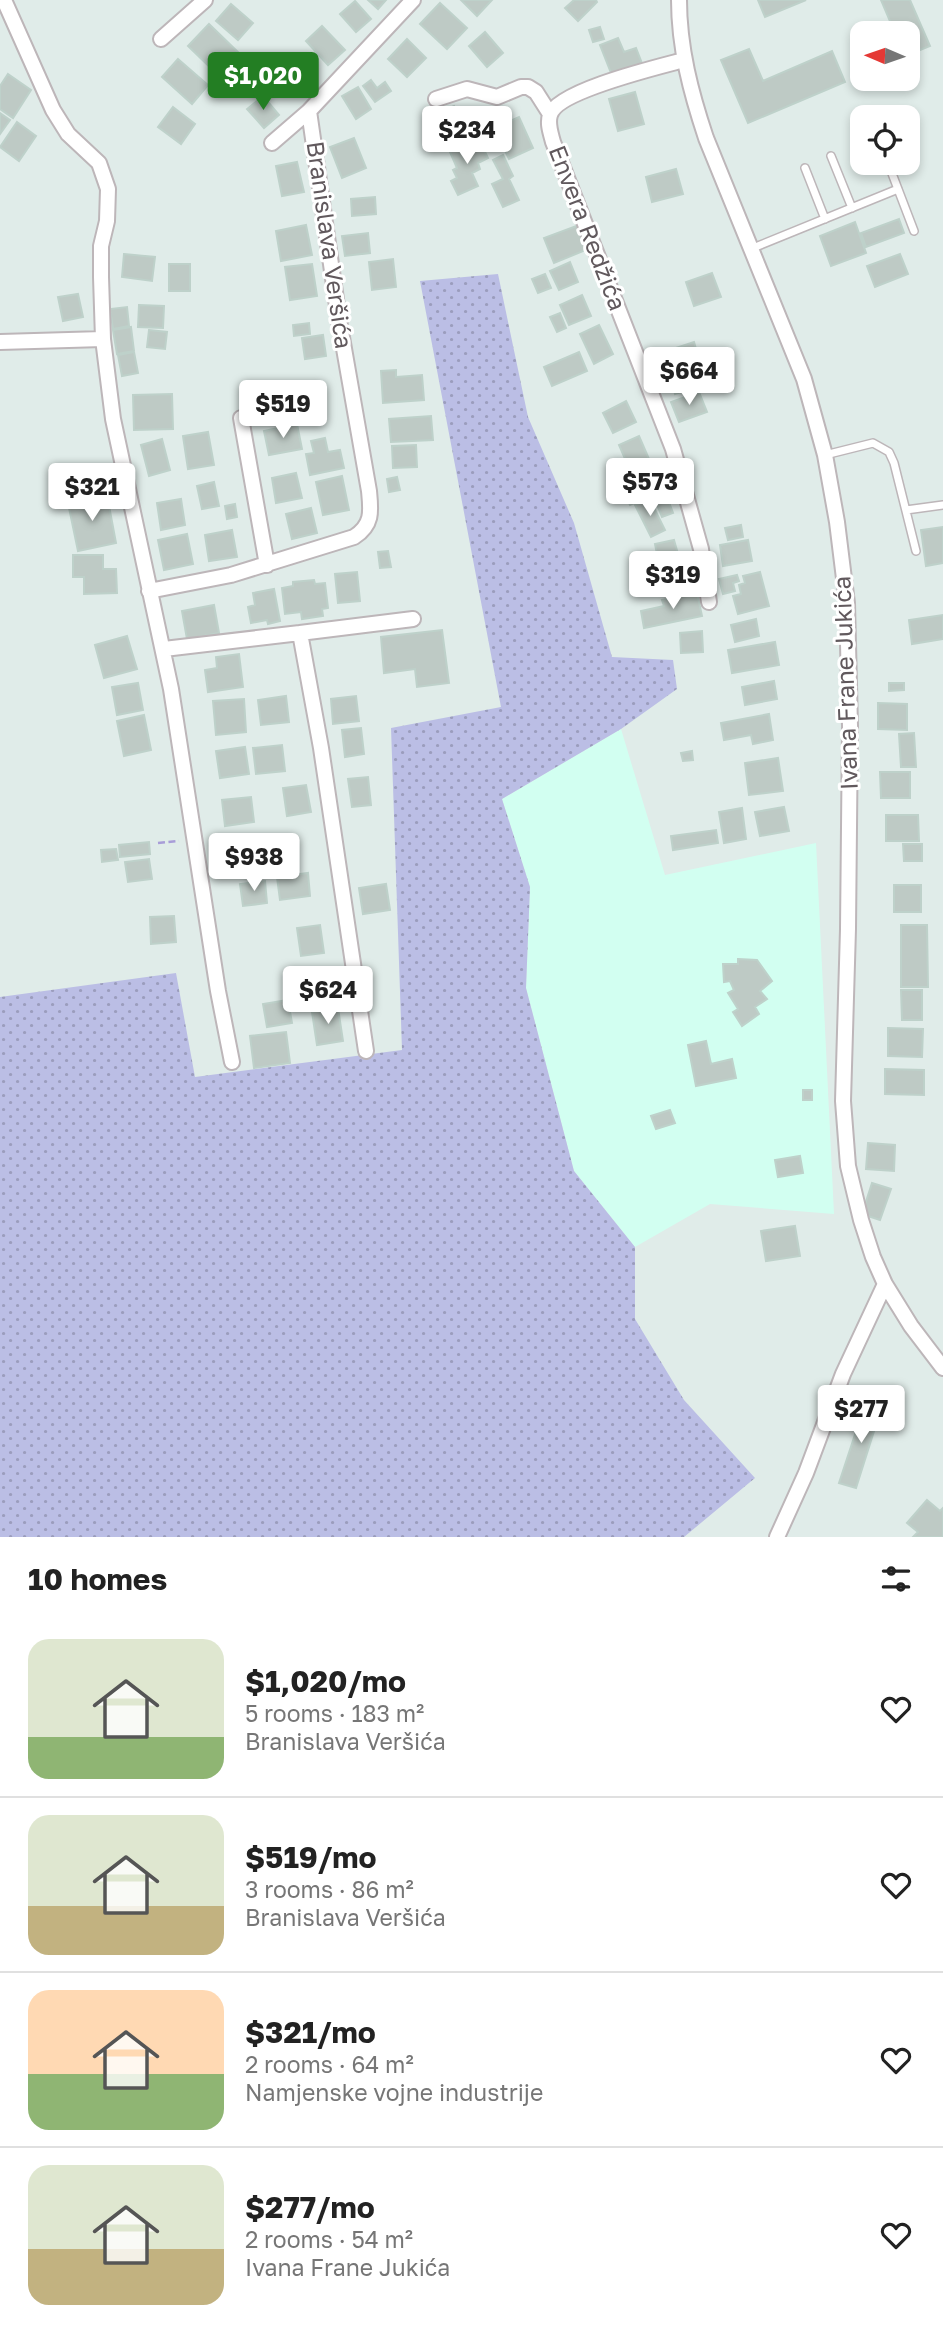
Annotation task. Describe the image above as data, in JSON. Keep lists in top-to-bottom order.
{
  "streets": {
    "street": ["Envera Redžića", "Branislava Veršića", "Ivana Frane Jukića"]
  },
  "crossings": [
    ["Envera Redžića", "Ivana Frane Jukića"]
  ],
  "north": "left",
  "page": {
    "price": [
      "$1,020",
      "$234",
      "$664",
      "$519",
      "$573",
      "$321",
      "$319",
      "$938",
      "$624",
      "$277"
    ],
    "heading": "10 homes",
    "list": [
      {
        "name": "$1,020/mo",
        "note": "5 rooms · 183 m² · Branislava Veršića"
      },
      {
        "name": "$519/mo",
        "note": "3 rooms · 86 m² · Branislava Veršića"
      },
      {
        "name": "$321/mo",
        "note": "2 rooms · 64 m² · Namjenske vojne industrije"
      },
      {
        "name": "$277/mo",
        "note": "2 rooms · 54 m² · Ivana Frane Jukića"
      }
    ]
  }
}
